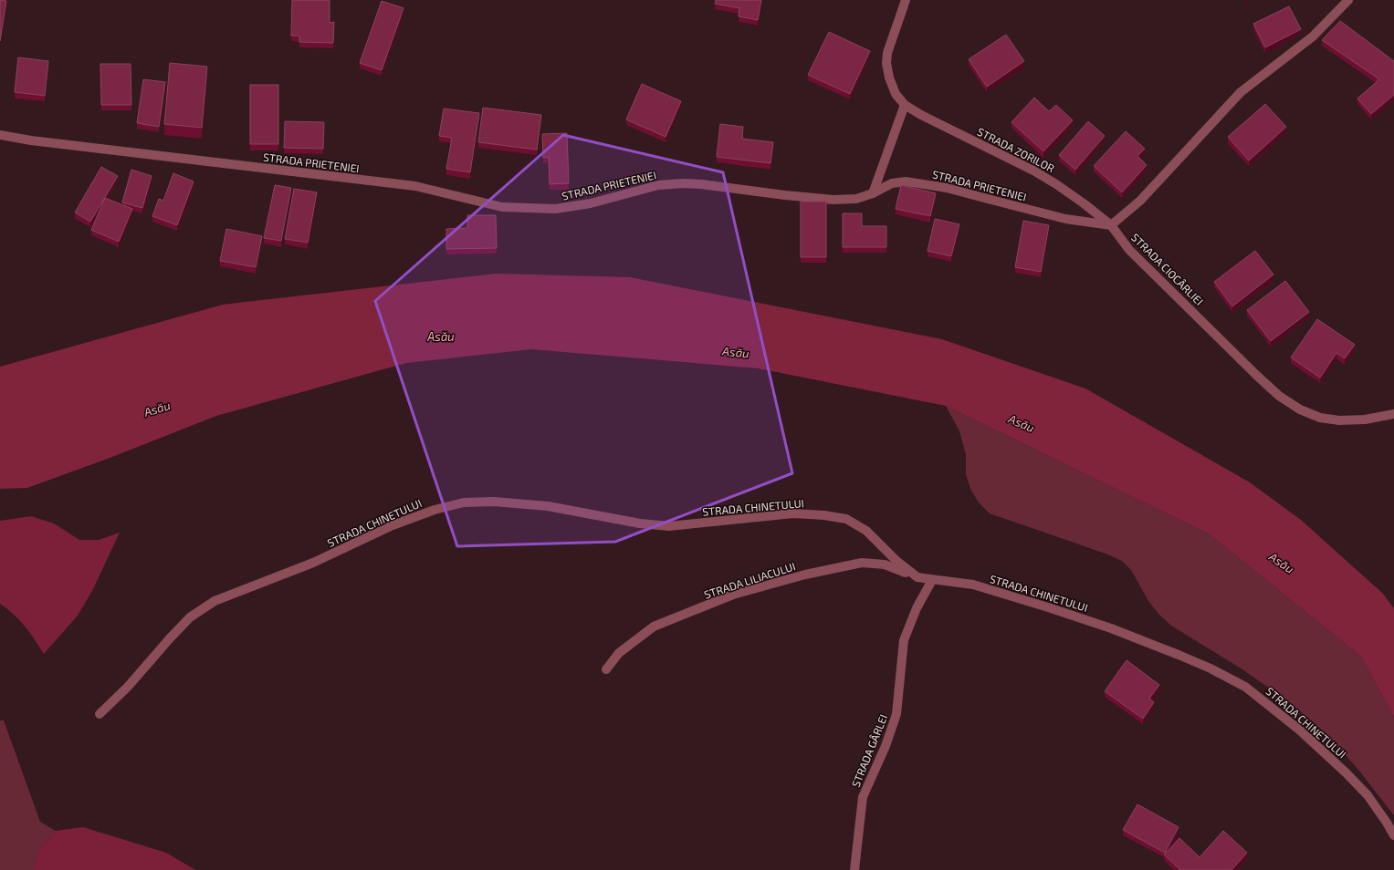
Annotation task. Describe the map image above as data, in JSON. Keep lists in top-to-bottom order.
{
  "streets": {
    "street": [
      "STRADA ZORILOR",
      "STRADA PRIETENIEI",
      "STRADA CIOCÂRLIEI",
      "STRADA CHINETULUI",
      "STRADA LILIACULUI",
      "STRADA GÂRLEI"
    ]
  },
  "crossings": [
    ["STRADA ZORILOR", "STRADA PRIETENIEI"],
    ["STRADA ZORILOR", "STRADA CIOCÂRLIEI"],
    ["STRADA PRIETENIEI", "STRADA CIOCÂRLIEI"],
    ["STRADA CHINETULUI", "STRADA LILIACULUI"],
    ["STRADA CHINETULUI", "STRADA GÂRLEI"]
  ],
  "water": ["Asău"]
}
